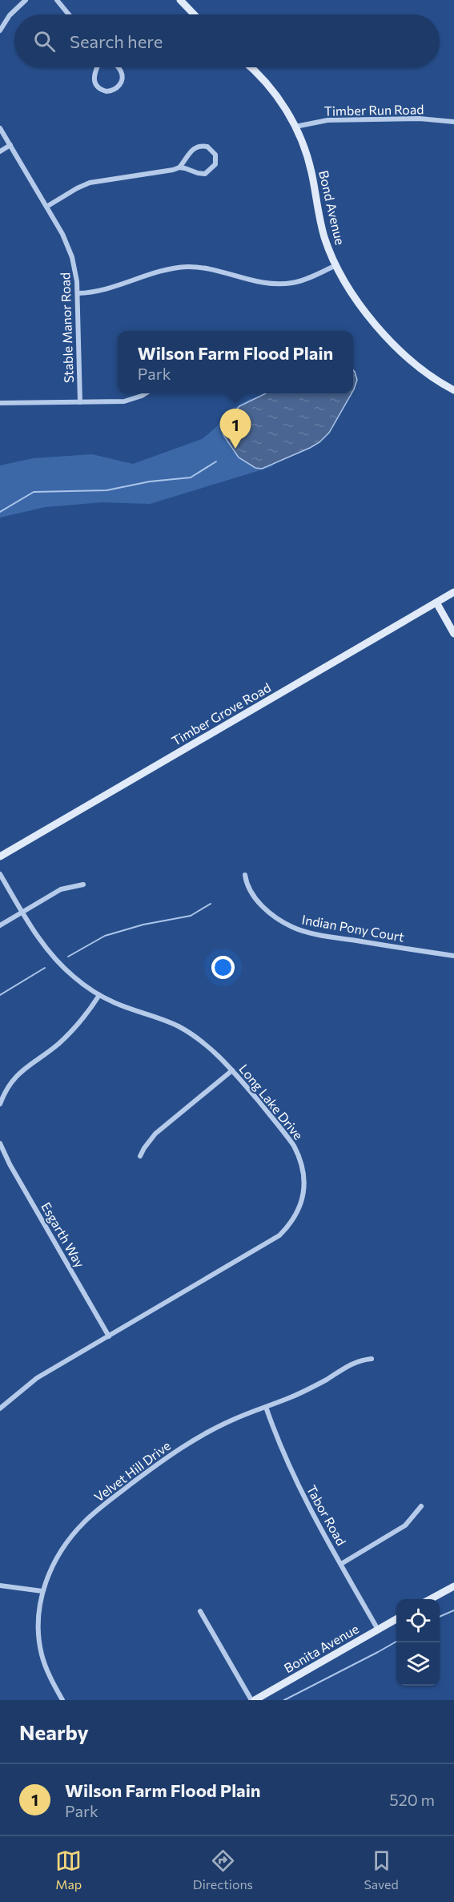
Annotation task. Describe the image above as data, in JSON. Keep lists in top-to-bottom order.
{
  "streets": {
    "street": [
      "Timber Run Road",
      "Bond Avenue",
      "Stable Manor Road",
      "Timber Grove Road",
      "Indian Pony Court",
      "Long Lake Drive",
      "Esgarth Way",
      "Velvet Hill Drive",
      "Tabor Road",
      "Bonita Avenue"
    ]
  },
  "crossings": [
    ["Timber Run Road", "Bond Avenue"],
    ["Long Lake Drive", "Esgarth Way"],
    ["Velvet Hill Drive", "Tabor Road"],
    ["Tabor Road", "Bonita Avenue"]
  ],
  "page": {
    "search": "Search here",
    "popup": ["Wilson Farm Flood Plain", "Park"],
    "pins": "1",
    "heading": "Nearby",
    "list": [
      {
        "mark": "1",
        "name": "Wilson Farm Flood Plain",
        "note": "Park",
        "value": "520 m"
      }
    ],
    "nav": ["Map", "Directions", "Saved"]
  }
}
